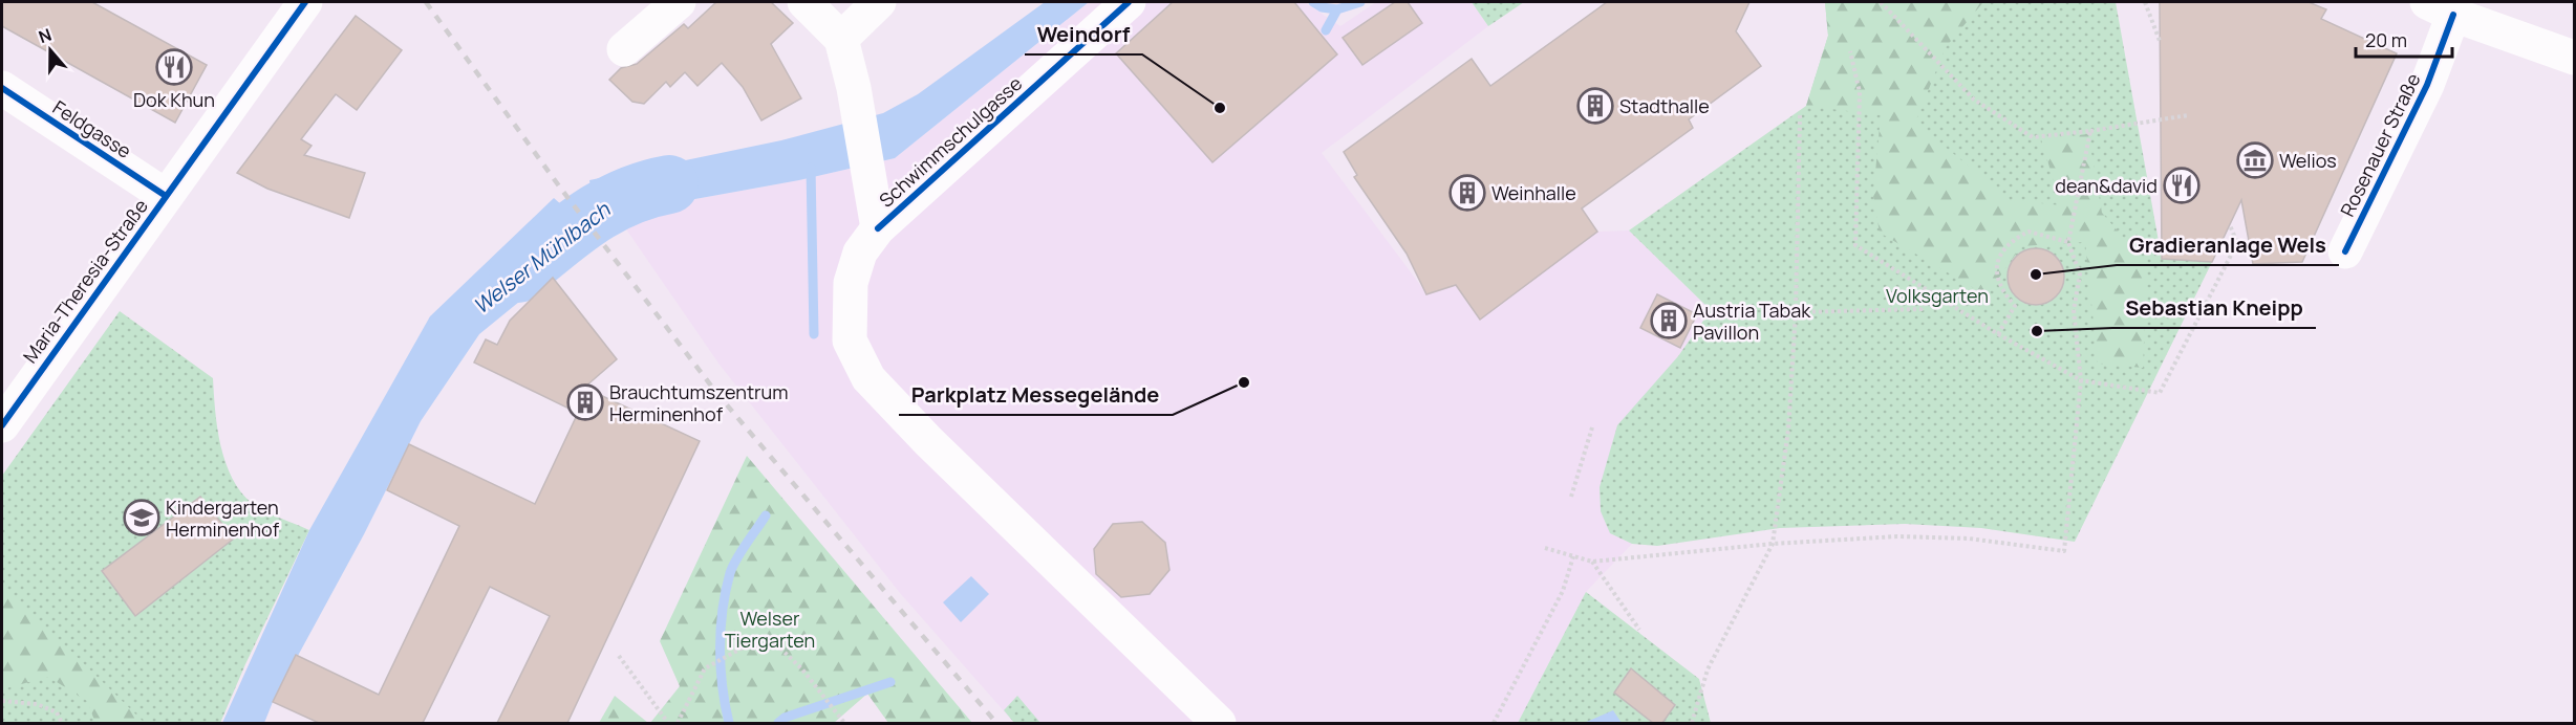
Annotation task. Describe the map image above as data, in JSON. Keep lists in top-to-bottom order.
{
  "streets": {
    "street": [
      "Feldgasse",
      "Schwimmschulgasse",
      "Rosenauer Straße",
      "Maria-Theresia-Straße"
    ]
  },
  "crossings": [
    ["Feldgasse", "Maria-Theresia-Straße"]
  ],
  "water": ["Welser Mühlbach"],
  "parks": ["Volksgarten", "Welser Tiergarten"],
  "places": {
    "restaurant": ["Dok Khun", "dean&david"],
    "building": [
      "Stadthalle",
      "Weinhalle",
      "Austria Tabak Pavillon",
      "Brauchtumszentrum Herminenhof"
    ],
    "other": [
      "Weindorf",
      "Gradieranlage Wels",
      "Sebastian Kneipp",
      "Parkplatz Messegelände"
    ],
    "museum": ["Welios"],
    "school or university": ["Kindergarten Herminenhof"]
  },
  "scale_bar": "20 m",
  "north": "top"
}
